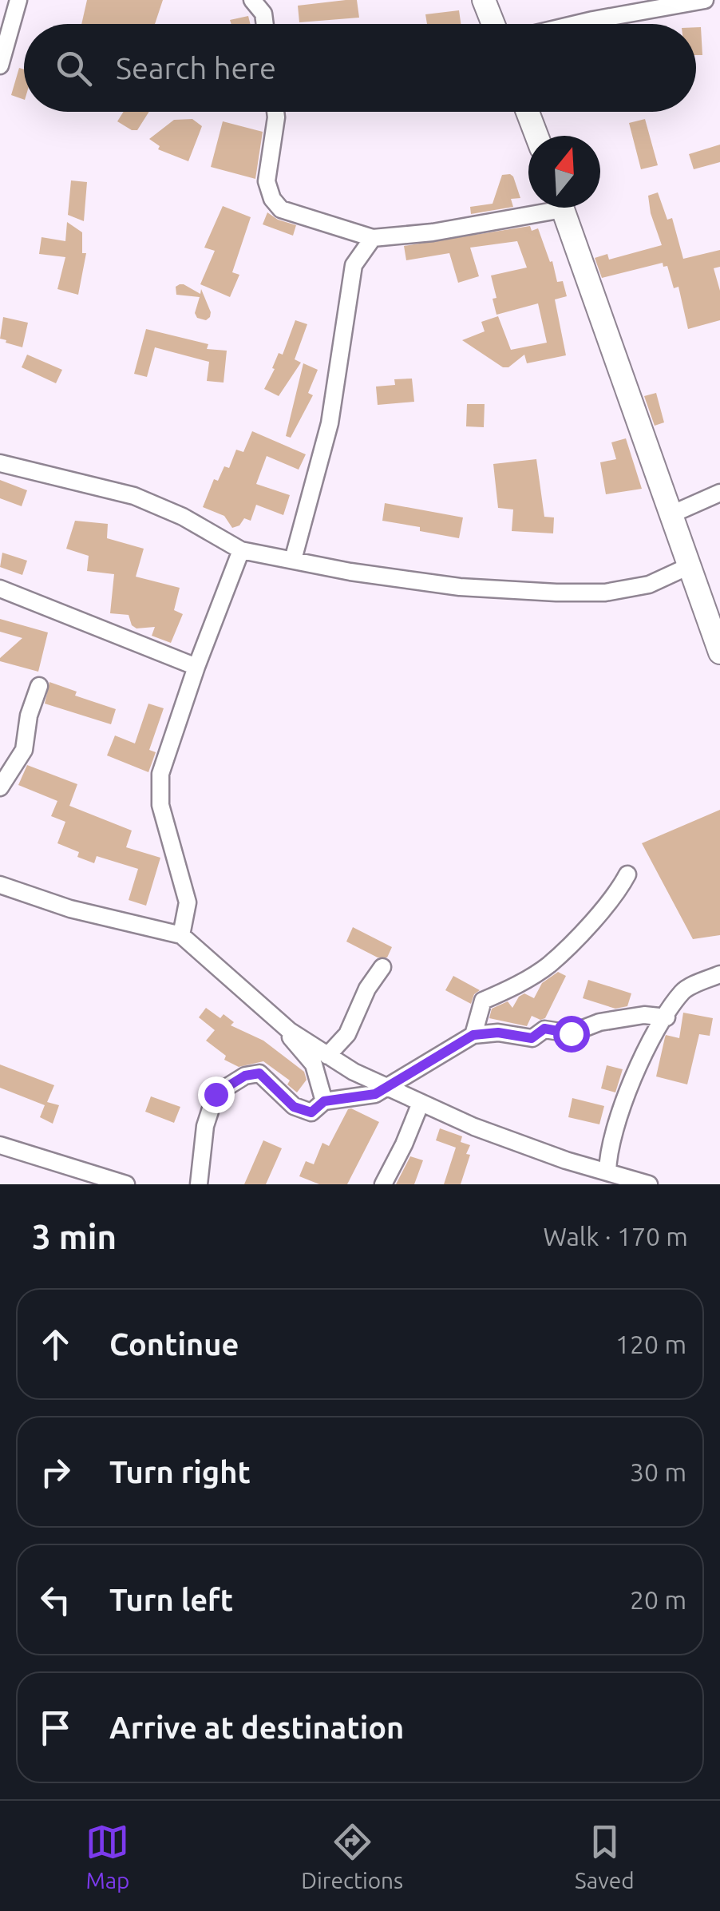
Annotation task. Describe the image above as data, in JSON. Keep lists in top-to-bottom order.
{
  "north": "top",
  "page": {
    "search": "Search here",
    "heading": ["3 min", "Walk · 170 m"],
    "list": [
      ["Continue", "120 m"],
      ["Turn right", "30 m"],
      ["Turn left", "20 m"],
      "Arrive at destination"
    ],
    "nav": ["Map", "Directions", "Saved"]
  }
}
